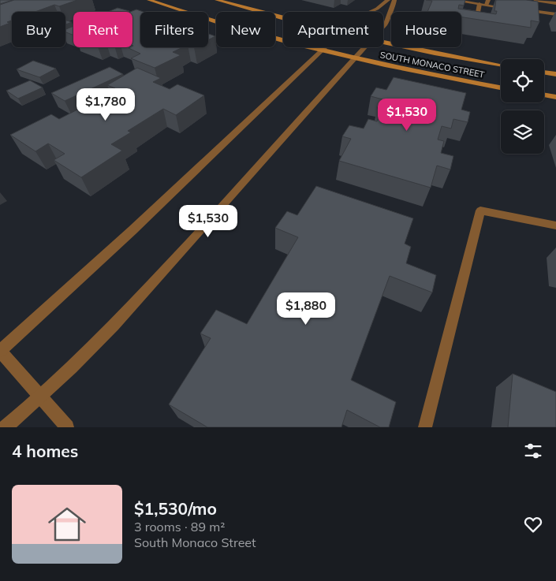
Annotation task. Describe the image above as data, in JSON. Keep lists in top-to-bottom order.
{
  "streets": {
    "main road": ["SOUTH MONACO STREET"]
  },
  "page": {
    "chip": [
      "Buy",
      "Rent",
      "Filters",
      "New",
      "Apartment",
      "House"
    ],
    "price": [
      "$1,780",
      "$1,530",
      "$1,530",
      "$1,880"
    ],
    "heading": "4 homes",
    "list": [
      {
        "name": "$1,530/mo",
        "note": "3 rooms · 89 m² · South Monaco Street"
      }
    ]
  }
}
